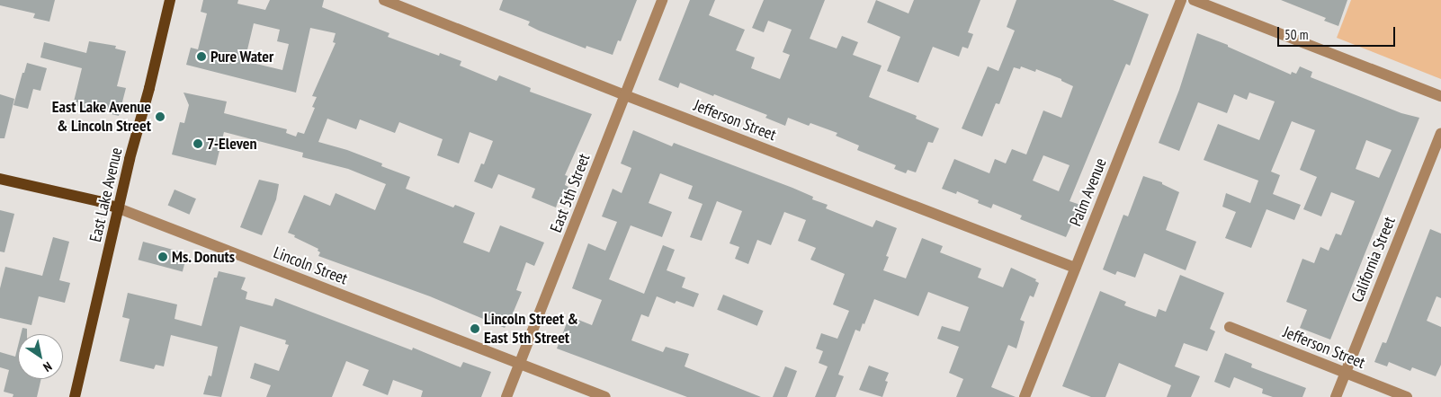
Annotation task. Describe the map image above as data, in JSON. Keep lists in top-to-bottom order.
{
  "streets": {
    "main road": ["East Lake Avenue", "Lincoln Street"],
    "street": [
      "Jefferson Street",
      "Palm Avenue",
      "East 5th Street",
      "California Street"
    ]
  },
  "crossings": [
    ["Jefferson Street", "Palm Avenue"],
    ["Jefferson Street", "East 5th Street"],
    ["Jefferson Street", "California Street"],
    ["East 5th Street", "Lincoln Street"],
    ["East Lake Avenue", "Lincoln Street"]
  ],
  "places": [
    "Pure Water",
    "East Lake Avenue & Lincoln Street",
    "7-Eleven",
    "Ms. Donuts",
    "Lincoln Street & East 5th Street"
  ],
  "scale_bar": "50 m",
  "north": "bottom right"
}
